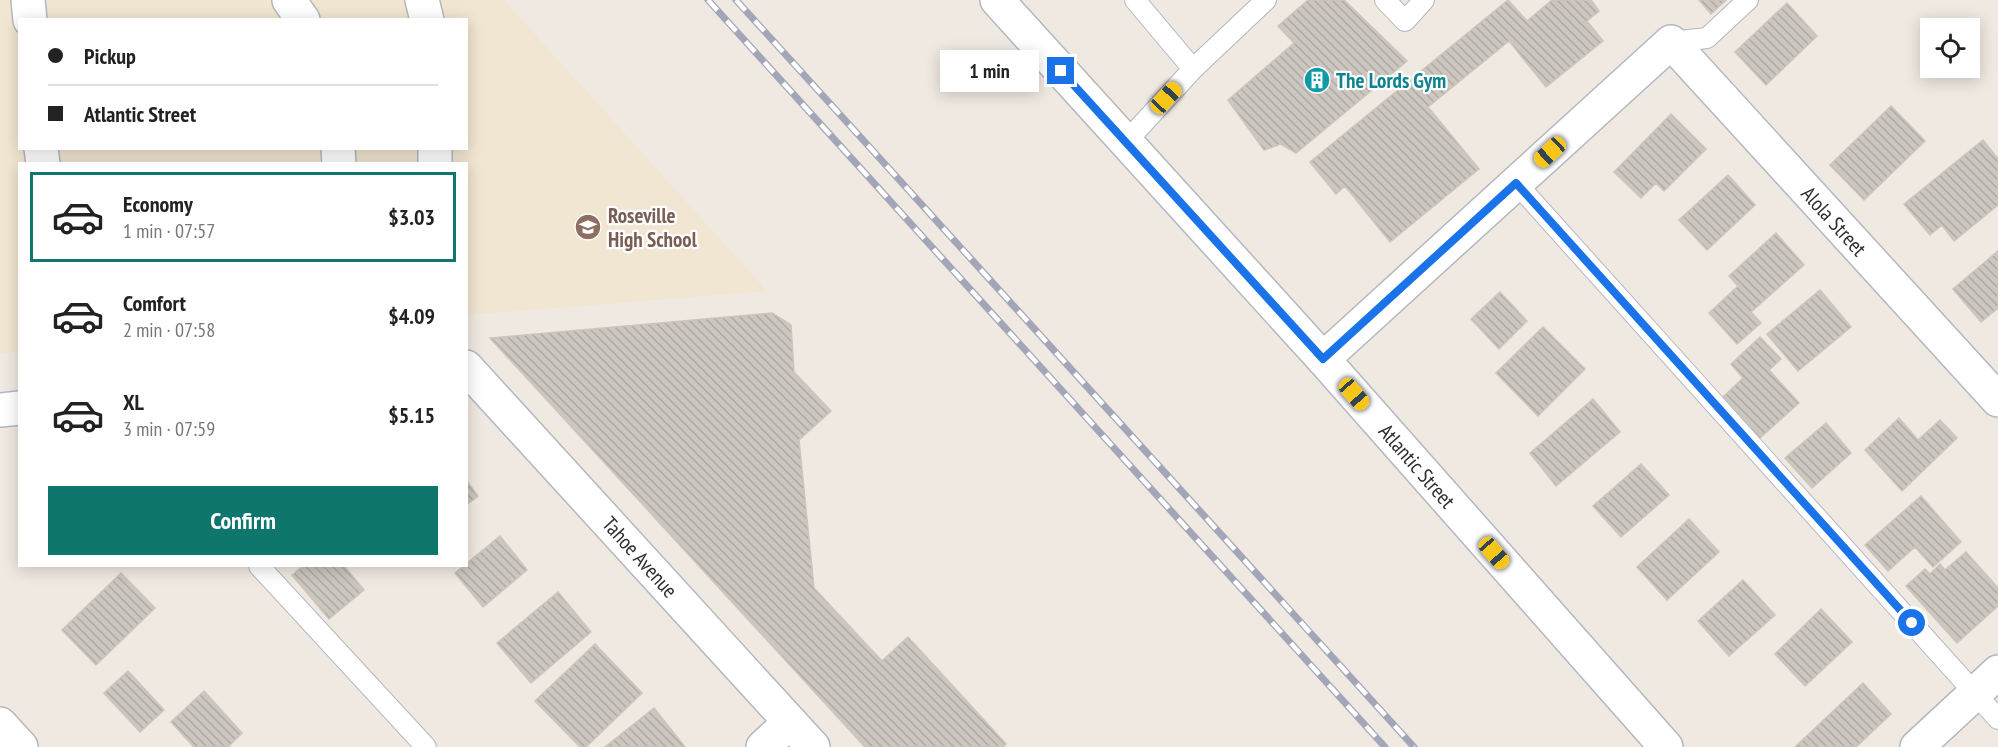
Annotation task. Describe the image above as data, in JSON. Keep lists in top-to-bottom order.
{
  "streets": {
    "street": ["Alola Street", "Atlantic Street", "Tahoe Avenue"]
  },
  "places": {
    "building": ["The Lords Gym"],
    "school or university": ["Roseville High School"]
  },
  "page": {
    "banner": ["Pickup", "Atlantic Street"],
    "bubble": "1 min",
    "list": [
      {
        "name": "Economy",
        "note": "1 min · 07:57",
        "value": "$3.03"
      },
      {
        "name": "Comfort",
        "note": "2 min · 07:58",
        "value": "$4.09"
      },
      {
        "name": "XL",
        "note": "3 min · 07:59",
        "value": "$5.15"
      }
    ],
    "buttons": "Confirm"
  }
}
